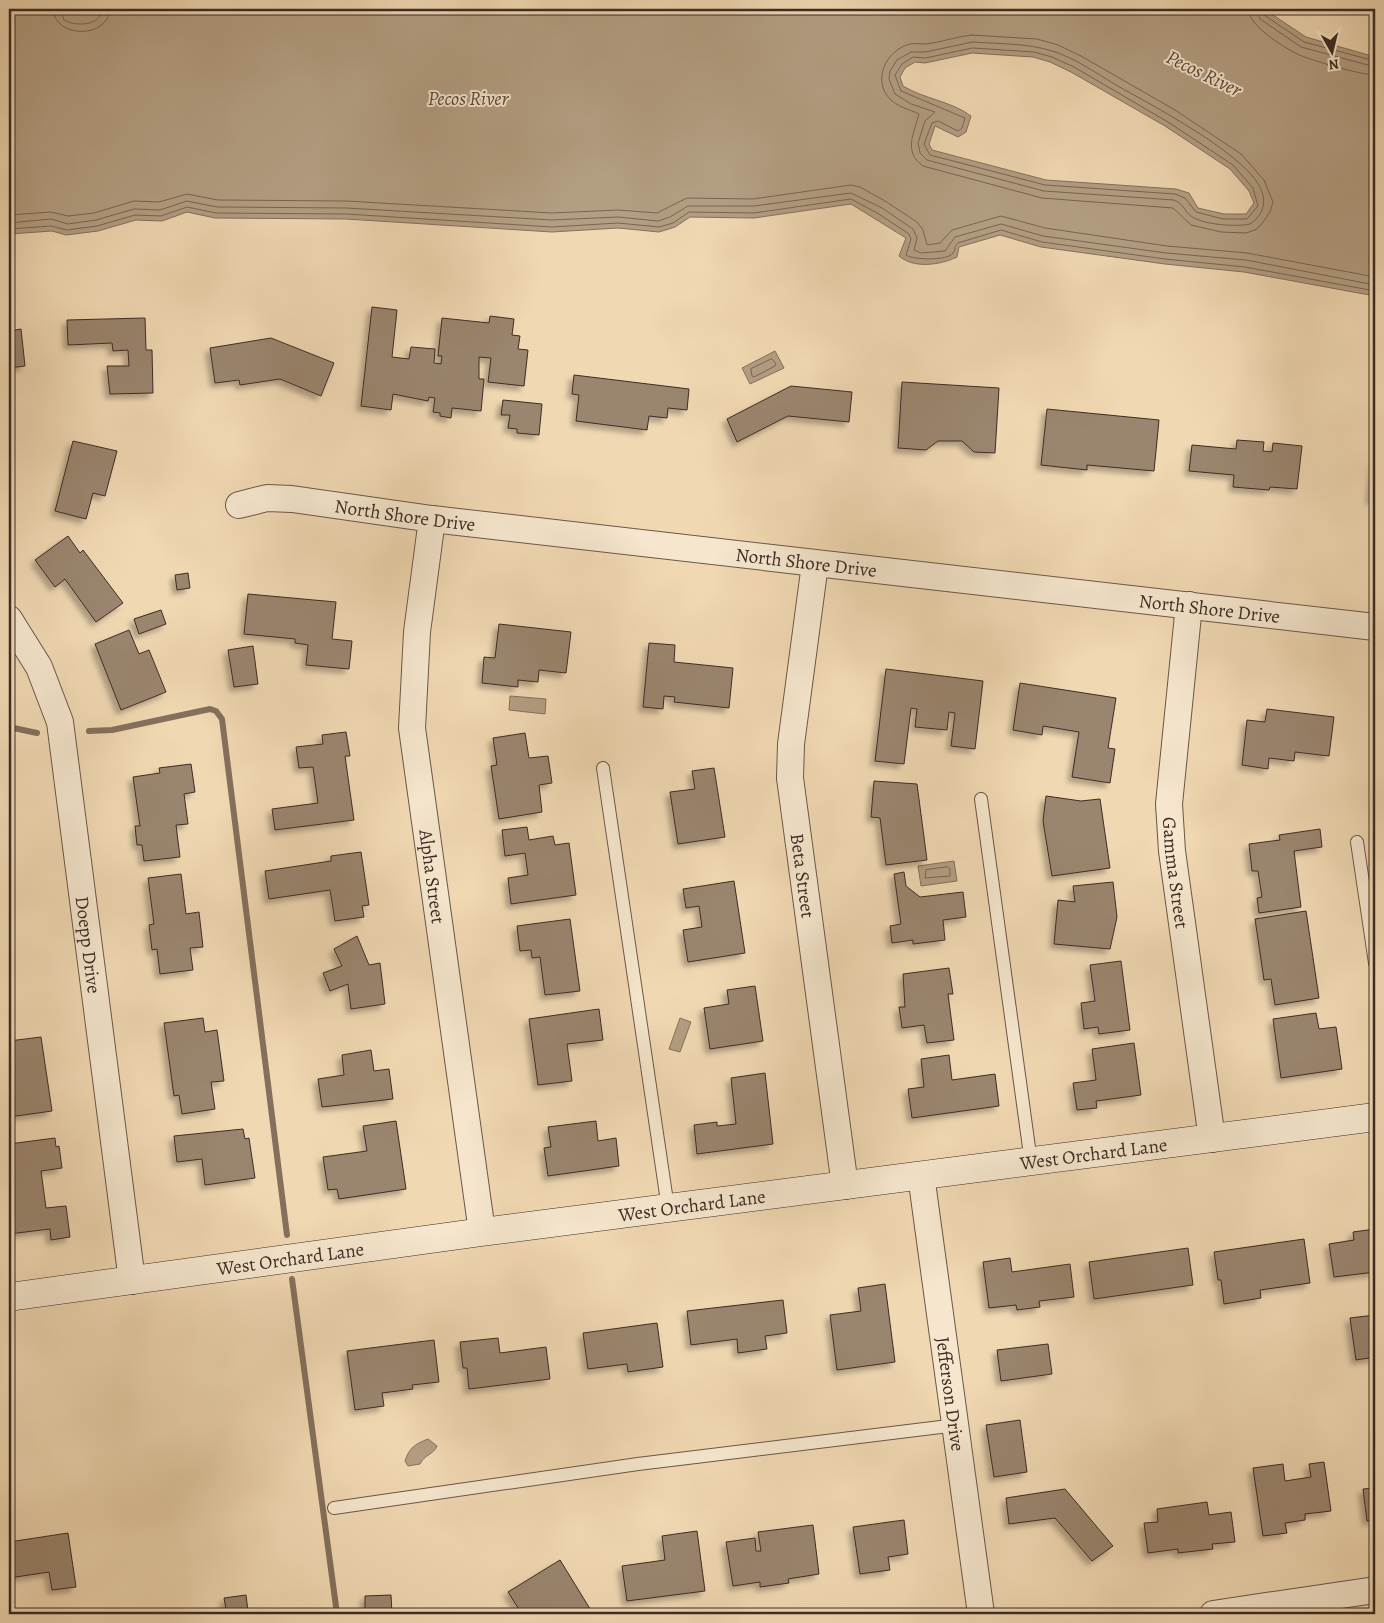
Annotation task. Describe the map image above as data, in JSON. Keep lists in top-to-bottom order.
{
  "streets": {
    "street": [
      "North Shore Drive",
      "Gamma Street",
      "Beta Street",
      "Alpha Street",
      "Doepp Drive",
      "West Orchard Lane",
      "Jefferson Drive"
    ]
  },
  "crossings": [
    ["North Shore Drive", "Gamma Street"],
    ["North Shore Drive", "Beta Street"],
    ["North Shore Drive", "Alpha Street"],
    ["Gamma Street", "West Orchard Lane"],
    ["Beta Street", "West Orchard Lane"],
    ["Alpha Street", "West Orchard Lane"],
    ["Doepp Drive", "West Orchard Lane"],
    ["West Orchard Lane", "Jefferson Drive"]
  ],
  "water": ["Pecos River"],
  "north": "bottom"
}
